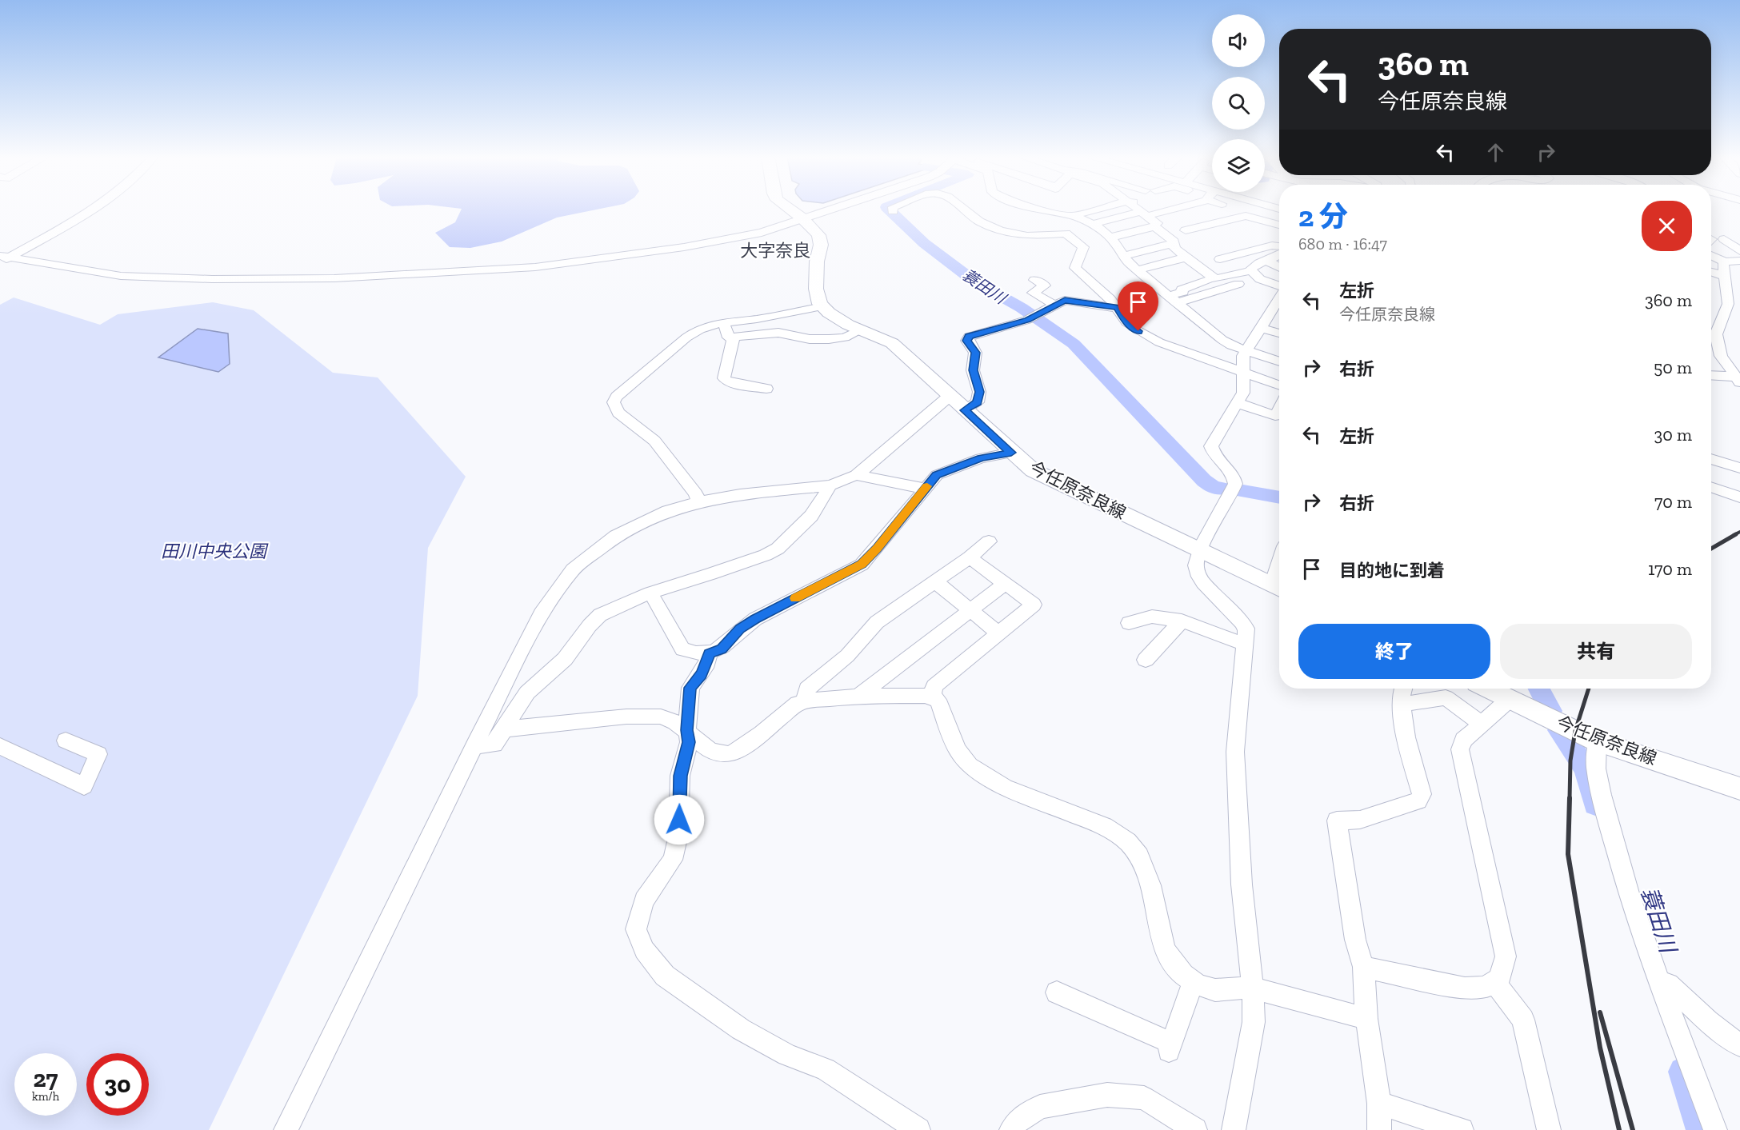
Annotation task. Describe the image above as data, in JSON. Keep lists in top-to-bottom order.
{
  "streets": {
    "main road": ["今任原奈良線"]
  },
  "districts": ["大字奈良"],
  "water": ["蓑田川"],
  "parks": ["田川中央公園"],
  "page": {
    "turn": ["360 m", "今任原奈良線"],
    "heading": ["2 分", "680 m · 16:47"],
    "list": [
      {
        "name": "左折",
        "note": "今任原奈良線",
        "value": "360 m"
      },
      {
        "name": "右折",
        "value": "50 m"
      },
      {
        "name": "左折",
        "value": "30 m"
      },
      {
        "name": "右折",
        "value": "70 m"
      },
      {
        "name": "目的地に到着",
        "value": "170 m"
      }
    ],
    "buttons": ["終了", "共有"],
    "speed": "27 km/h",
    "limit": "30"
  }
}
